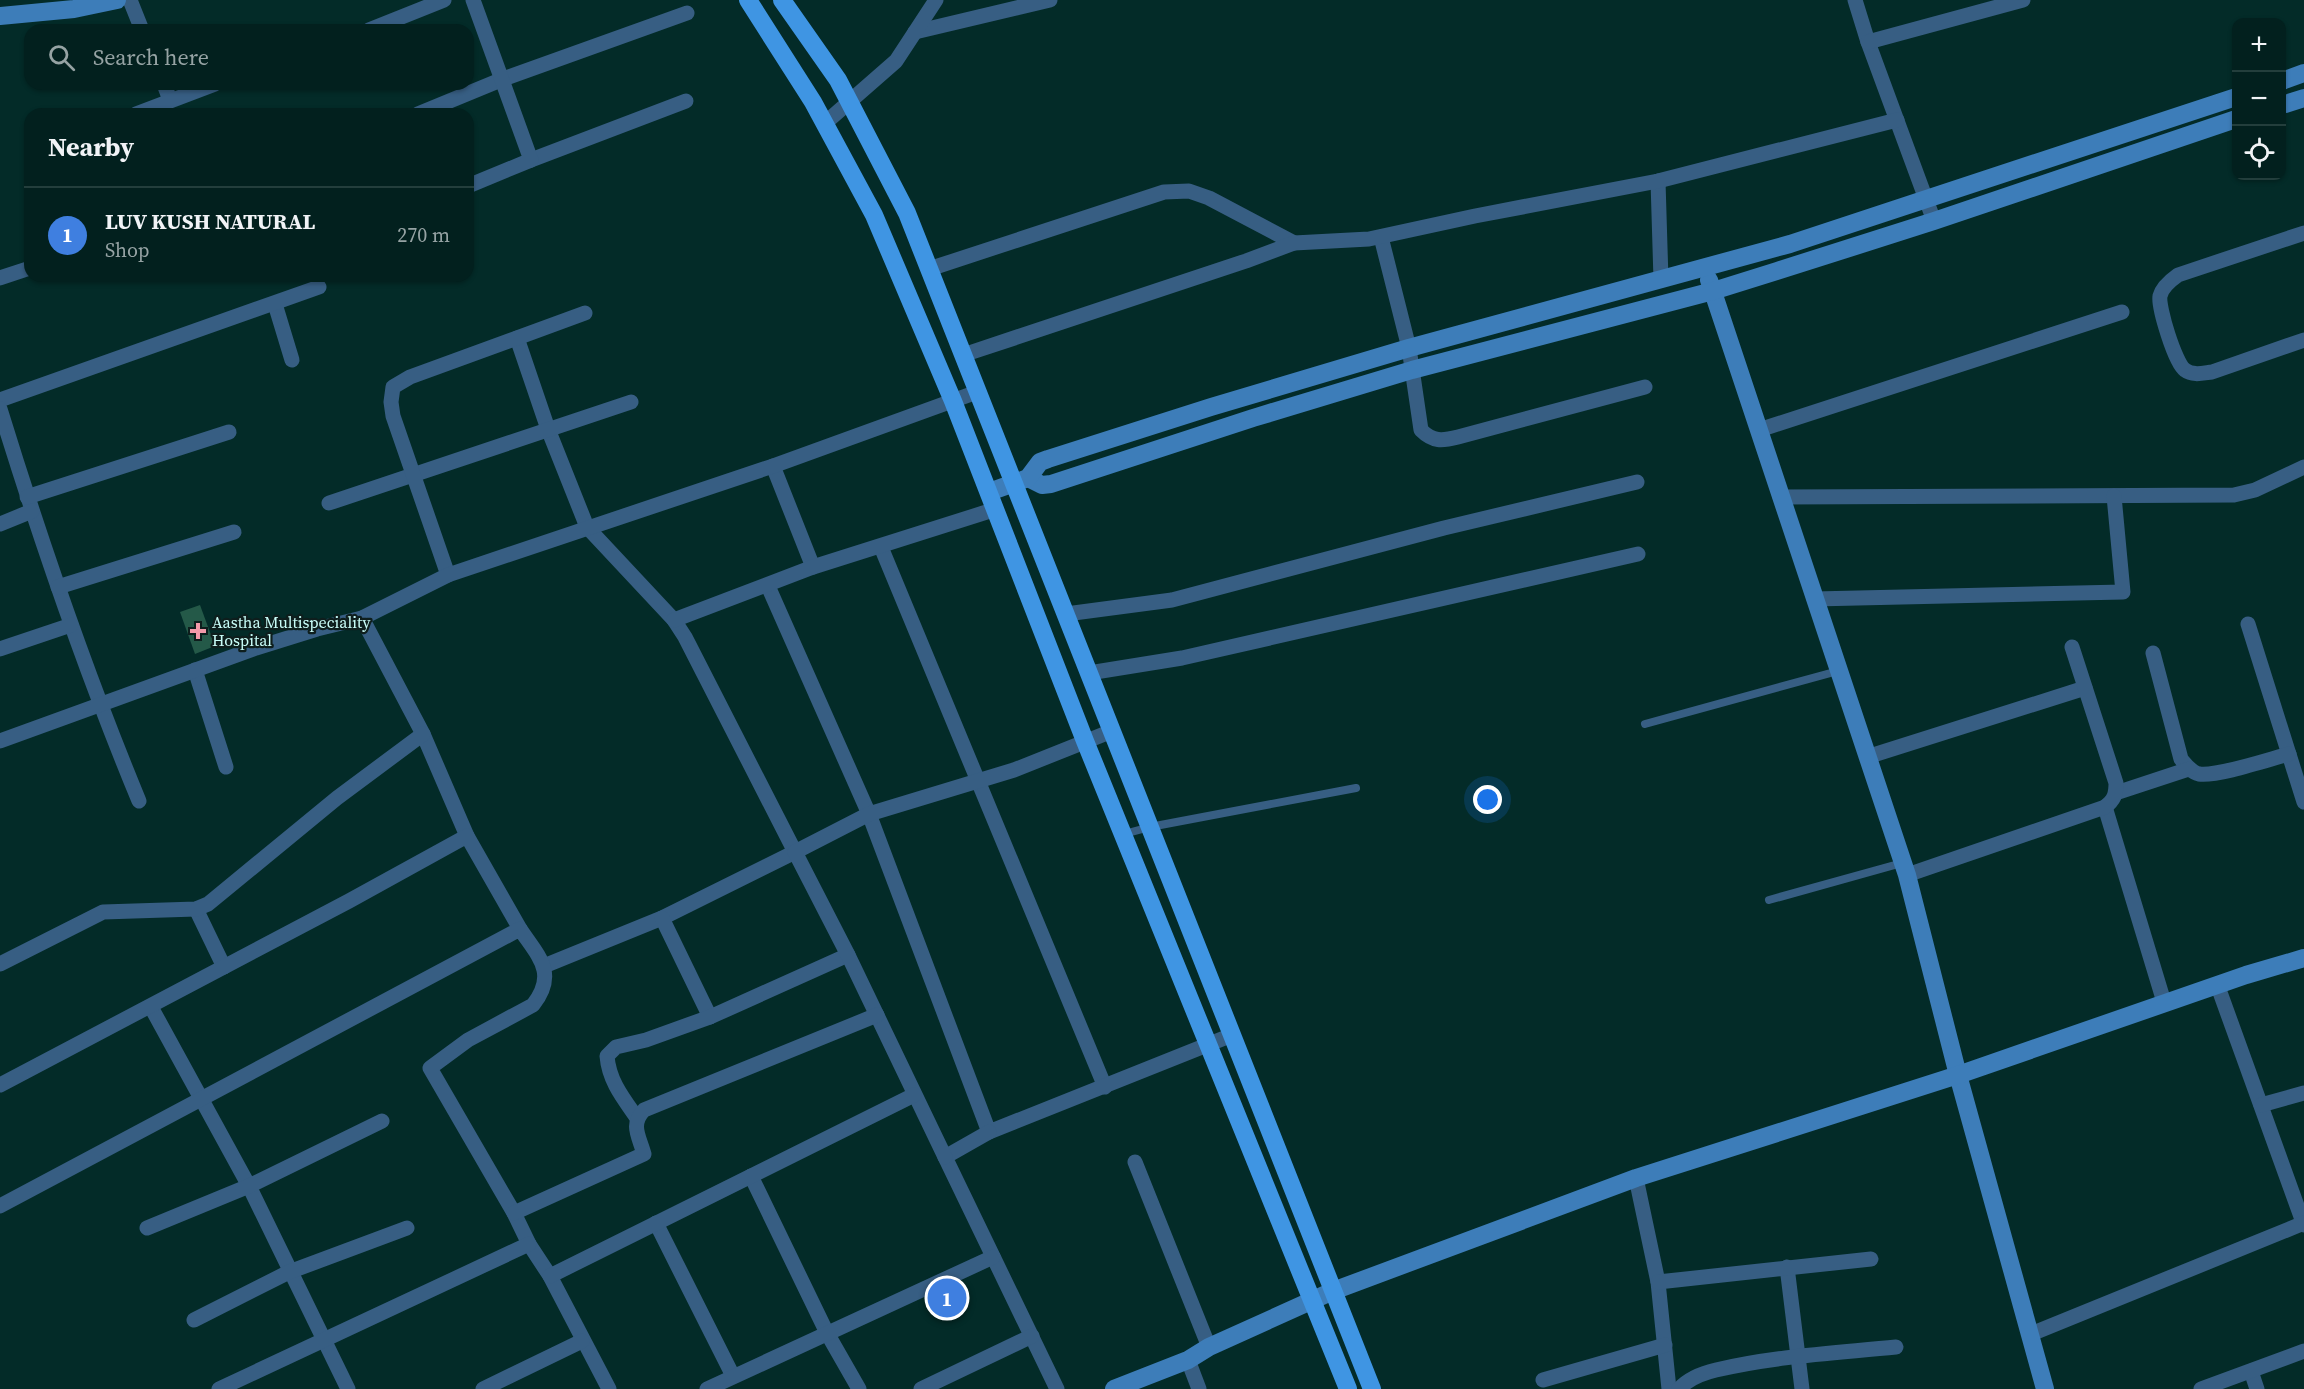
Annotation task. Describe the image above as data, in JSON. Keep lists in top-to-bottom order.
{
  "places": {
    "health": ["Aastha Multispeciality Hospital"]
  },
  "page": {
    "map_buttons": ["+", "−"],
    "search": "Search here",
    "heading": "Nearby",
    "list": [
      {
        "mark": "1",
        "name": "LUV KUSH NATURAL",
        "note": "Shop",
        "value": "270 m"
      }
    ],
    "pins": "1"
  }
}
